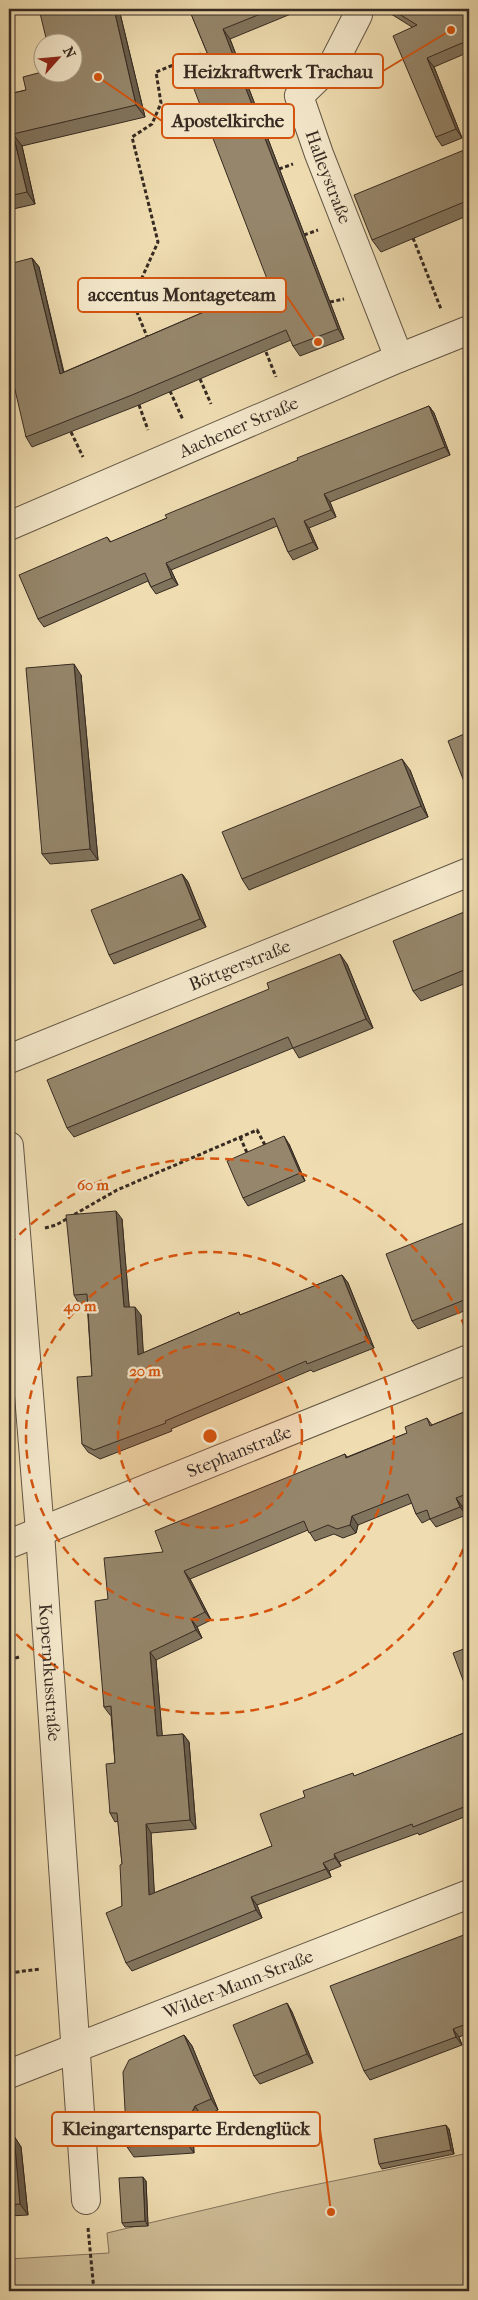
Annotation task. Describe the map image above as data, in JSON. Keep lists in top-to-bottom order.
{
  "streets": {
    "street": [
      "Halleystraße",
      "Aachener Straße",
      "Böttgerstraße",
      "Stephanstraße",
      "Kopernikusstraße",
      "Wilder-Mann-Straße"
    ]
  },
  "crossings": [
    ["Halleystraße", "Aachener Straße"],
    ["Stephanstraße", "Kopernikusstraße"],
    ["Kopernikusstraße", "Wilder-Mann-Straße"]
  ],
  "places": [
    "Heizkraftwerk Trachau",
    "Apostelkirche",
    "accentus Montageteam",
    "Kleingartensparte Erdenglück"
  ],
  "north": "top right",
  "rings": ["60 m", "40 m", "20 m"]
}
